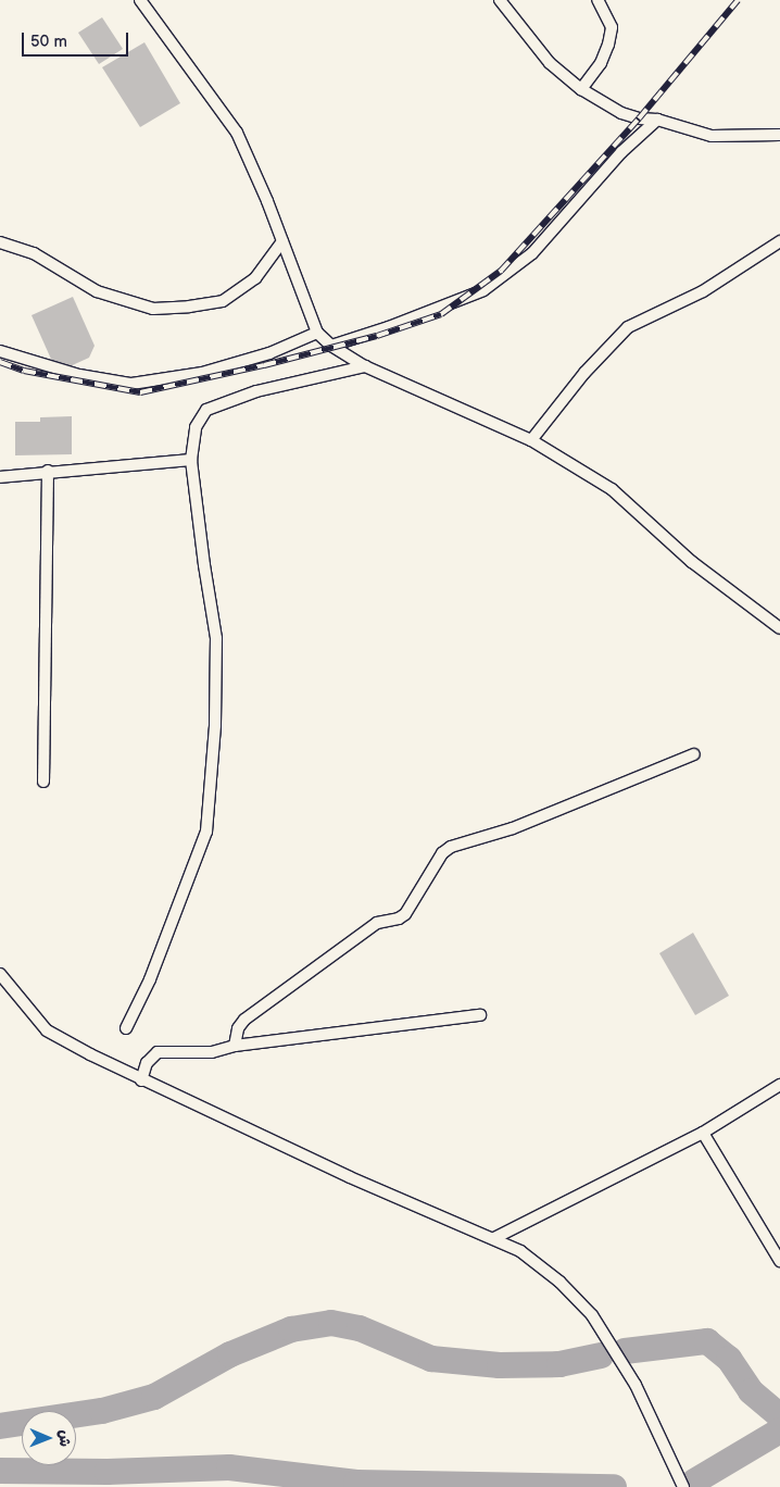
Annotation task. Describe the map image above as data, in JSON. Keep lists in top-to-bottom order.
{
  "scale_bar": "50 m",
  "north": "right"
}
